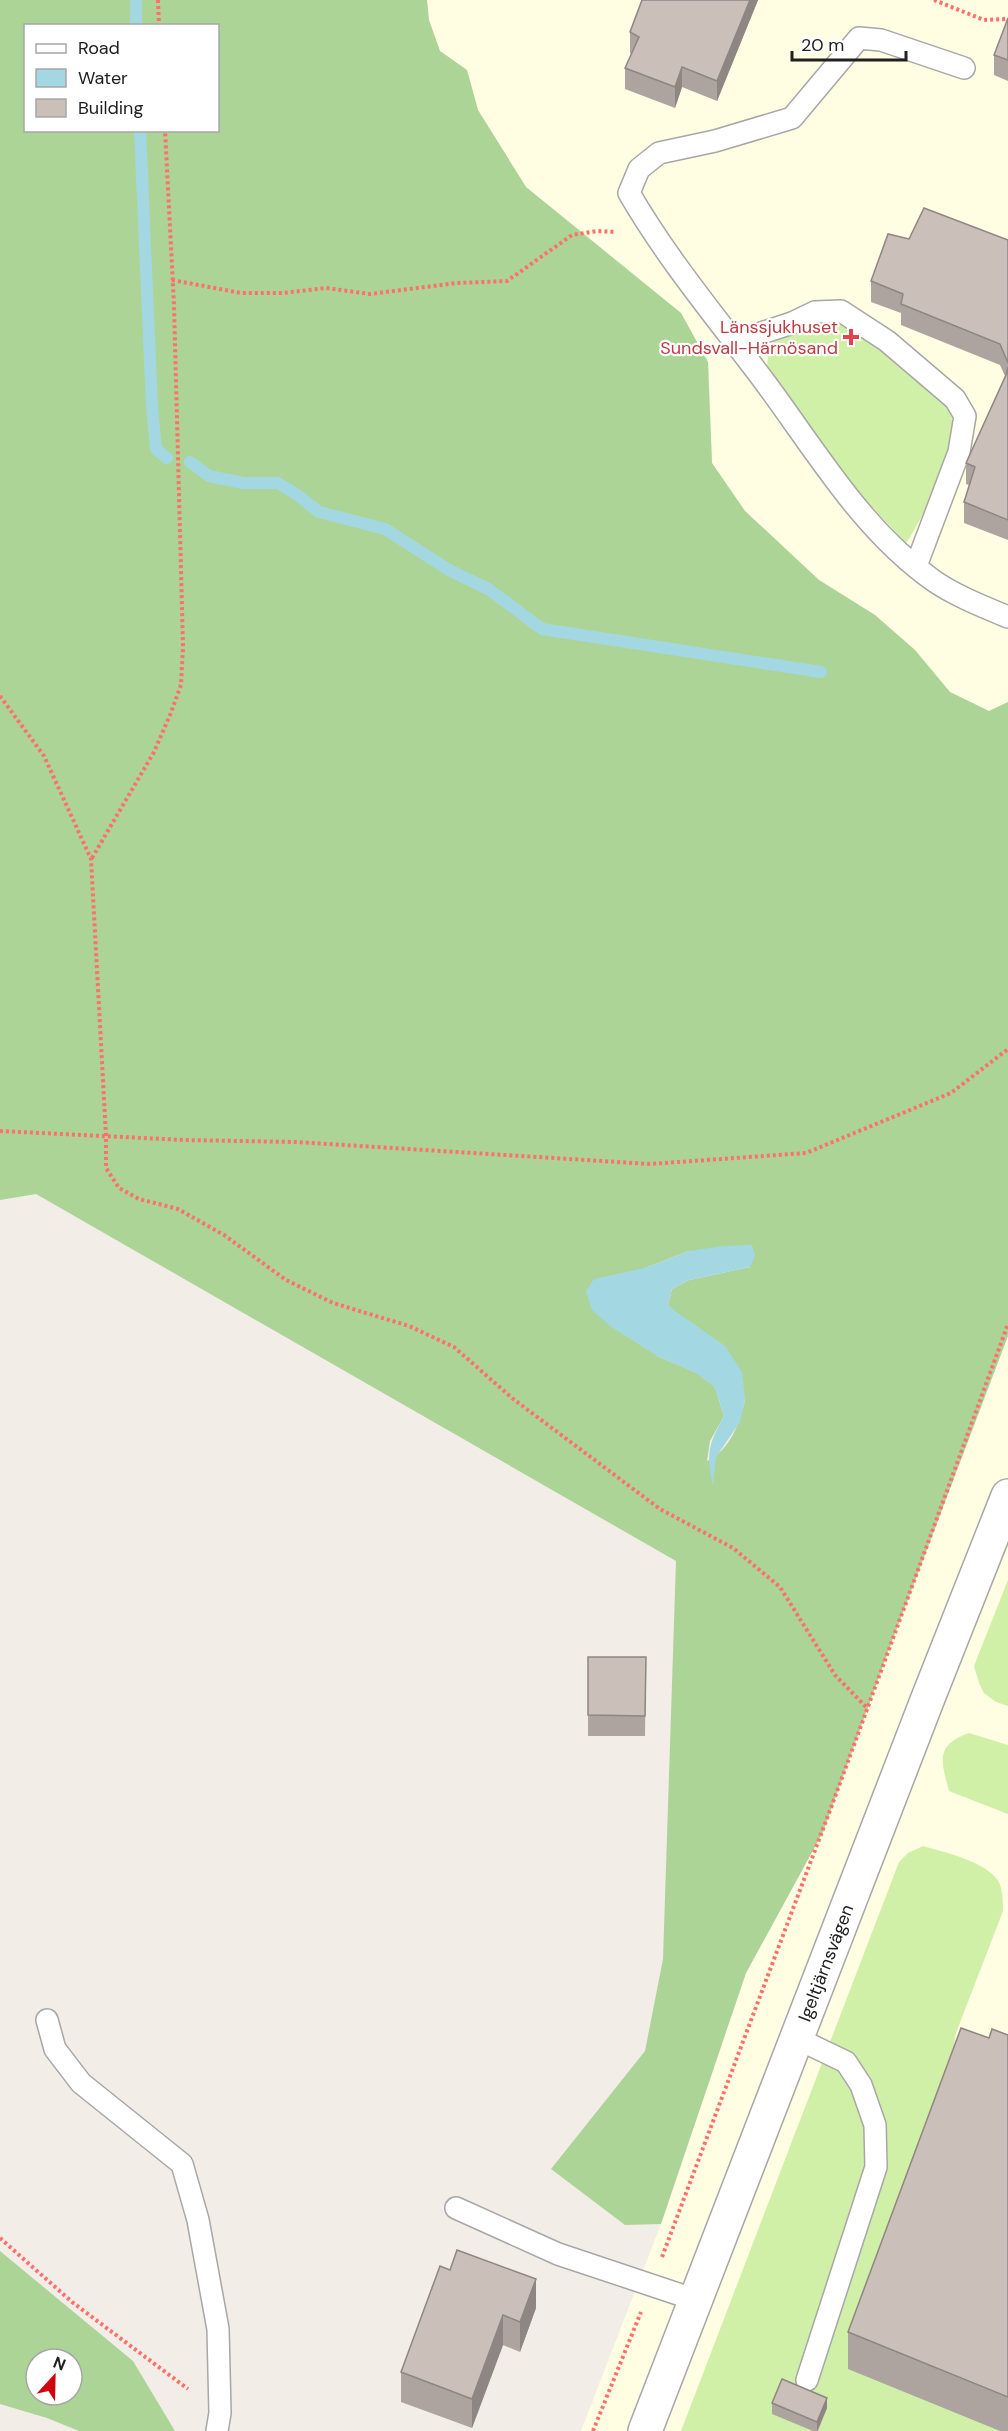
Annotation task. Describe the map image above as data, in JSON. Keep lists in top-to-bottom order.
{
  "streets": {
    "street": ["Igeltjärnsvägen"]
  },
  "places": {
    "health": ["Länssjukhuset Sundsvall-Härnösand"]
  },
  "legend": ["Road", "Water", "Building"],
  "scale_bar": "20 m",
  "north": "top"
}
